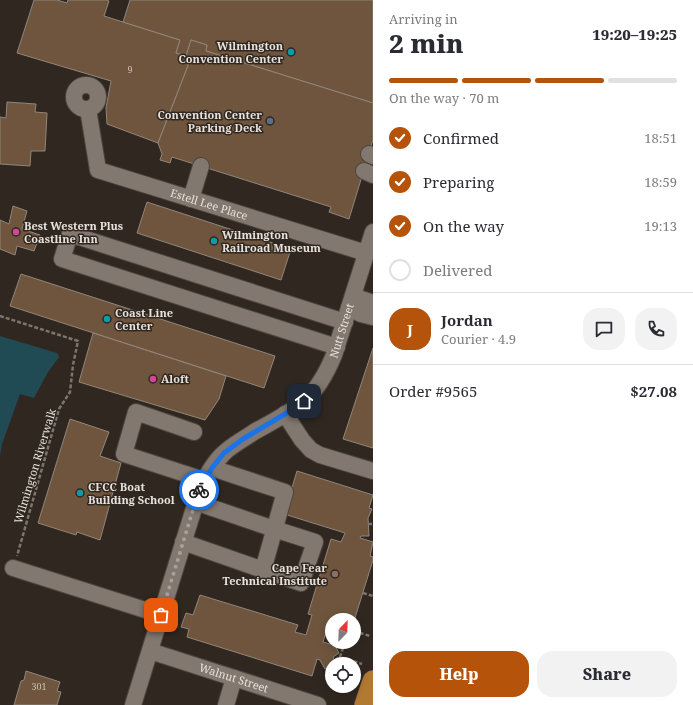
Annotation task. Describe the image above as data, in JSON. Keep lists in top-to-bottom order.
{
  "streets": {
    "street": ["Estell Lee Place", "Nutt Street", "Walnut Street"],
    "path": ["Wilmington Riverwalk"]
  },
  "crossings": [
    ["Estell Lee Place", "Nutt Street"],
    ["Nutt Street", "Walnut Street"]
  ],
  "places": [
    "Wilmington Convention Center",
    "Convention Center Parking Deck",
    "Best Western Plus Coastline Inn",
    "Wilmington Railroad Museum",
    "Coast Line Center",
    "Aloft",
    "CFCC Boat Building School",
    "Cape Fear Technical Institute"
  ],
  "house_numbers": ["9", "301"],
  "north": "top right",
  "page": {
    "heading": ["2 min", "Arriving in", "19:20–19:25"],
    "panel": [
      "Jordan",
      "Courier · 4.9",
      "Order #9565",
      "$27.08"
    ],
    "bar": "On the way · 70 m",
    "list": [
      ["Confirmed", "18:51"],
      ["Preparing", "18:59"],
      ["On the way", "19:13"],
      "Delivered"
    ],
    "round": "J",
    "buttons": ["Help", "Share"]
  }
}
